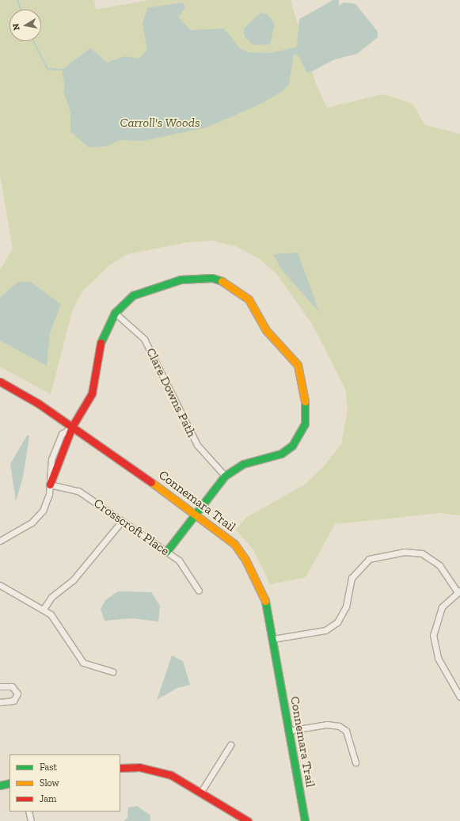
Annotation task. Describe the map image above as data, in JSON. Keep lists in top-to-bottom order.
{
  "streets": {
    "street": ["Clare Downs Path", "Connemara Trail", "Crosscroft Place"]
  },
  "parks": ["Carroll's Woods"],
  "legend": ["Fast", "Slow", "Jam"],
  "north": "left"
}
